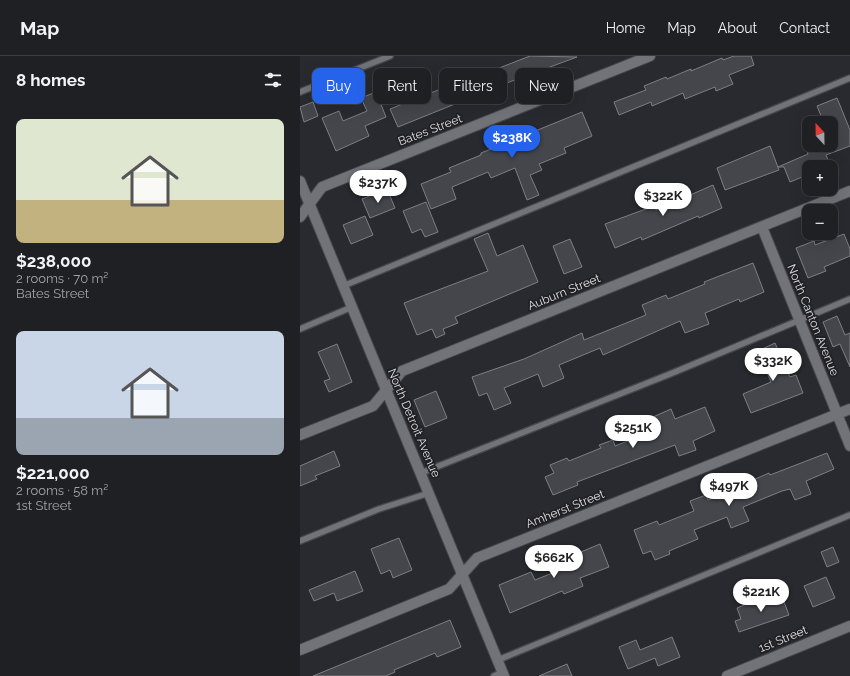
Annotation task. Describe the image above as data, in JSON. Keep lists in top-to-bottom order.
{
  "streets": {
    "street": [
      "Bates Street",
      "Auburn Street",
      "North Canton Avenue",
      "North Detroit Avenue",
      "Amherst Street",
      "1st Street"
    ]
  },
  "crossings": [
    ["Bates Street", "North Detroit Avenue"],
    ["Auburn Street", "North Canton Avenue"],
    ["Auburn Street", "North Detroit Avenue"],
    ["North Canton Avenue", "Amherst Street"],
    ["North Detroit Avenue", "Amherst Street"]
  ],
  "north": "top",
  "page": {
    "header": "Map",
    "nav": [
      "Home",
      "Map",
      "About",
      "Contact"
    ],
    "heading": "8 homes",
    "chip": [
      "Buy",
      "Rent",
      "Filters",
      "New"
    ],
    "list": [
      {
        "name": "$238,000",
        "note": "2 rooms · 70 m² · Bates Street"
      },
      {
        "name": "$221,000",
        "note": "2 rooms · 58 m² · 1st Street"
      }
    ],
    "map_buttons": ["+", "−"],
    "price": [
      "$238K",
      "$237K",
      "$322K",
      "$332K",
      "$251K",
      "$497K",
      "$662K",
      "$221K"
    ]
  }
}
